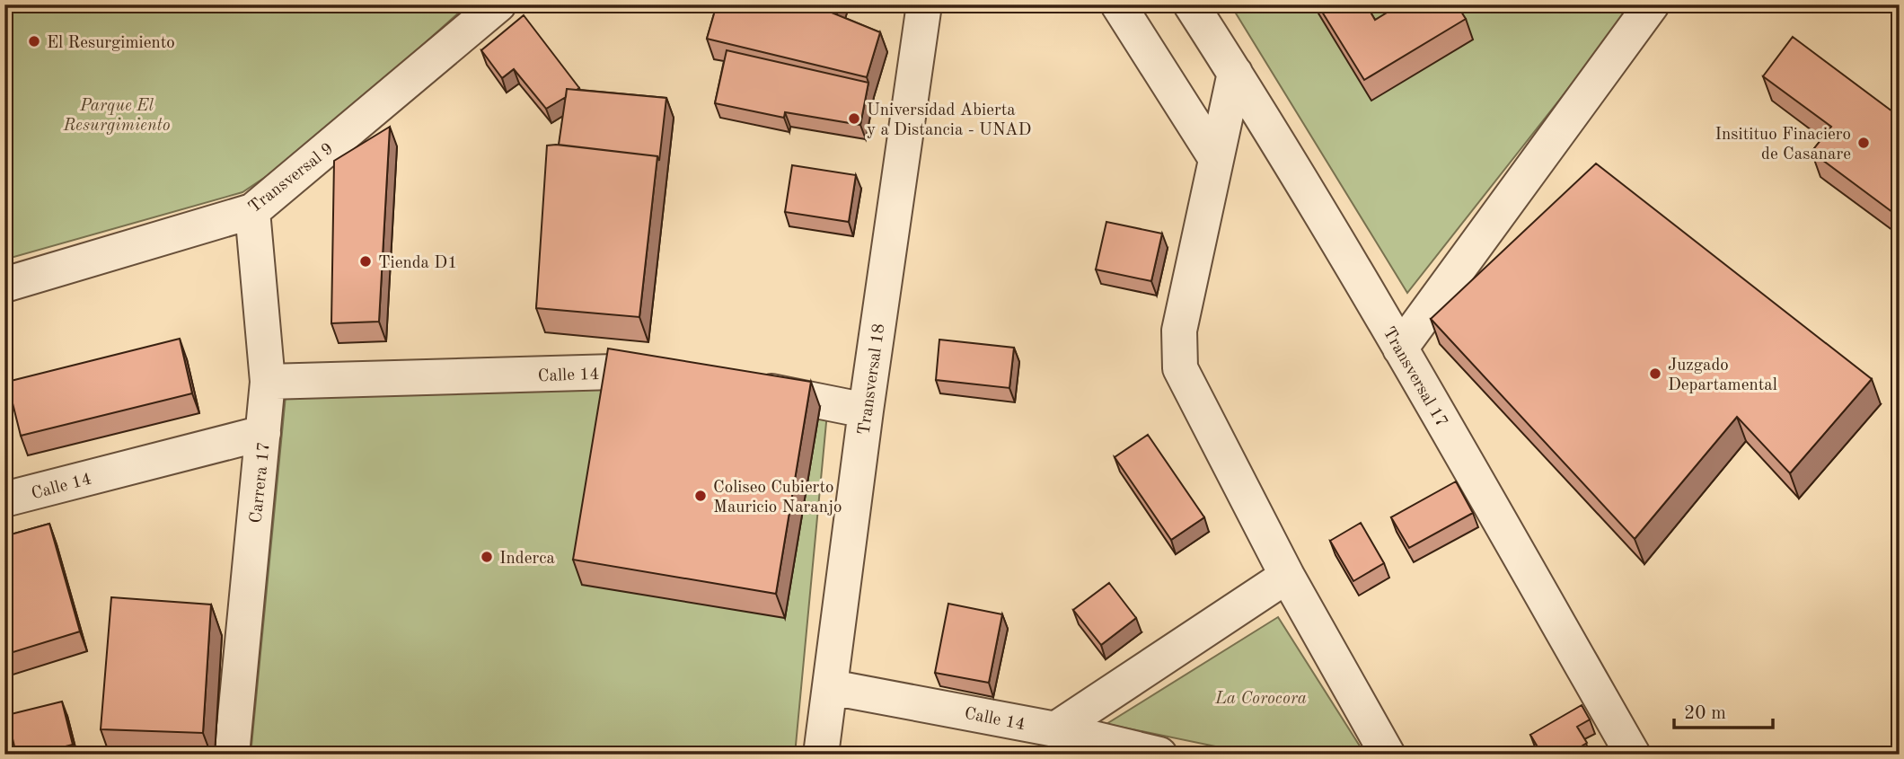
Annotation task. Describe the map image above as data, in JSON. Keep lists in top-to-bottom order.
{
  "streets": {
    "street": [
      "Transversal 9",
      "Calle 14",
      "Transversal 17",
      "Transversal 18",
      "Carrera 17"
    ]
  },
  "crossings": [
    ["Transversal 9", "Carrera 17"],
    ["Calle 14", "Transversal 18"],
    ["Calle 14", "Carrera 17"]
  ],
  "parks": ["Parque El Resurgimiento", "La Corocora"],
  "places": [
    "El Resurgimiento",
    "Universidad Abierta y a Distancia - UNAD",
    "Insitituo Finaciero de Casanare",
    "Tienda D1",
    "Juzgado Departamental",
    "Coliseo Cubierto Mauricio Naranjo",
    "Inderca"
  ],
  "scale_bar": "20 m"
}
